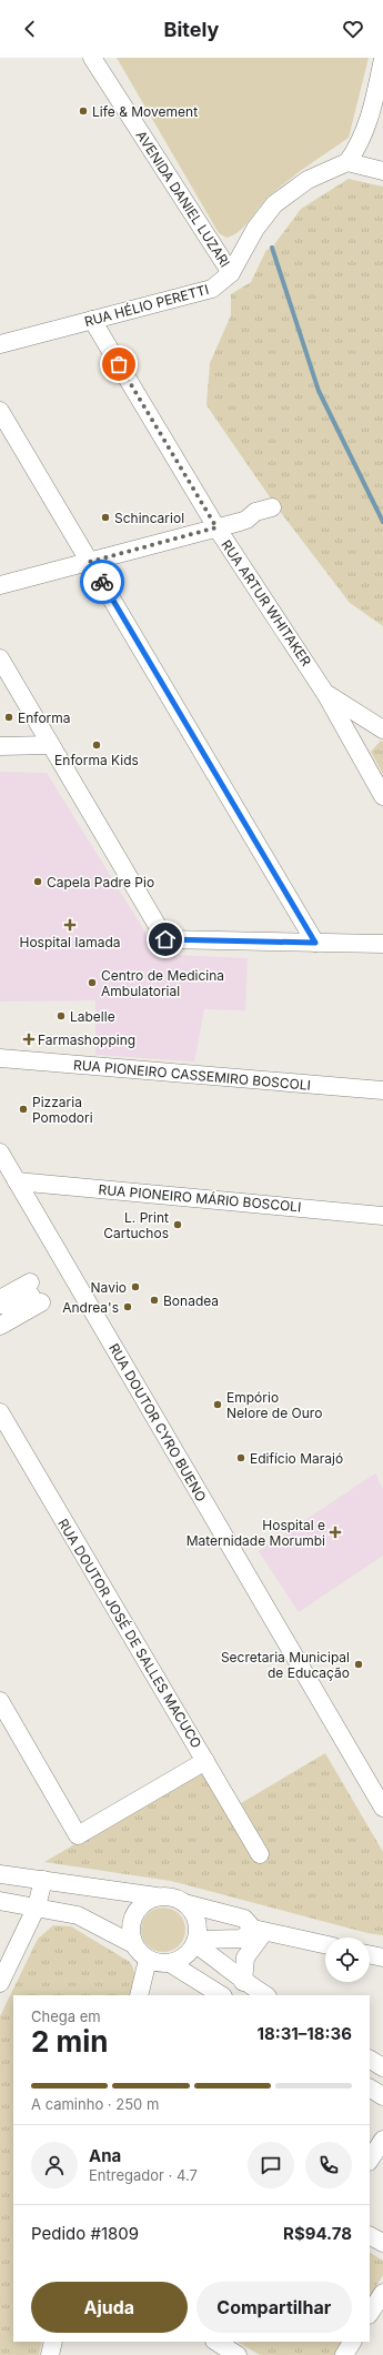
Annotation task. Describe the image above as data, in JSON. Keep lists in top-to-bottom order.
{
  "streets": {
    "street": [
      "AVENIDA DANIEL LUZARI",
      "RUA HÉLIO PERETTI",
      "RUA ARTUR WHITAKER",
      "RUA PIONEIRO CASSEMIRO BOSCOLI",
      "RUA PIONEIRO MÁRIO BOSCOLI",
      "RUA DOUTOR CYRO BUENO",
      "RUA DOUTOR JOSÉ DE SALLES MACUCO"
    ]
  },
  "crossings": [
    ["AVENIDA DANIEL LUZARI", "RUA HÉLIO PERETTI"],
    ["RUA HÉLIO PERETTI", "RUA ARTUR WHITAKER"],
    ["RUA PIONEIRO MÁRIO BOSCOLI", "RUA DOUTOR CYRO BUENO"]
  ],
  "places": {
    "other": [
      "Life & Movement",
      "Schincariol",
      "Enforma",
      "Enforma Kids",
      "Capela Padre Pio",
      "Centro de Medicina Ambulatorial",
      "Labelle",
      "Pizzaria Pomodori",
      "L. Print Cartuchos",
      "Navio",
      "Bonadea",
      "Andrea's",
      "Empório Nelore de Ouro",
      "Edifício Marajó",
      "Secretaria Municipal de Educação"
    ],
    "health": ["Hospital Iamada", "Farmashopping", "Hospital e Maternidade Morumbi"]
  },
  "page": {
    "header": "Bitely",
    "heading": ["2 min", "Chega em", "18:31–18:36"],
    "panel": [
      "Ana",
      "Entregador · 4.7",
      "Pedido #1809",
      "R$94.78"
    ],
    "bar": "A caminho · 250 m",
    "buttons": ["Ajuda", "Compartilhar"]
  }
}
